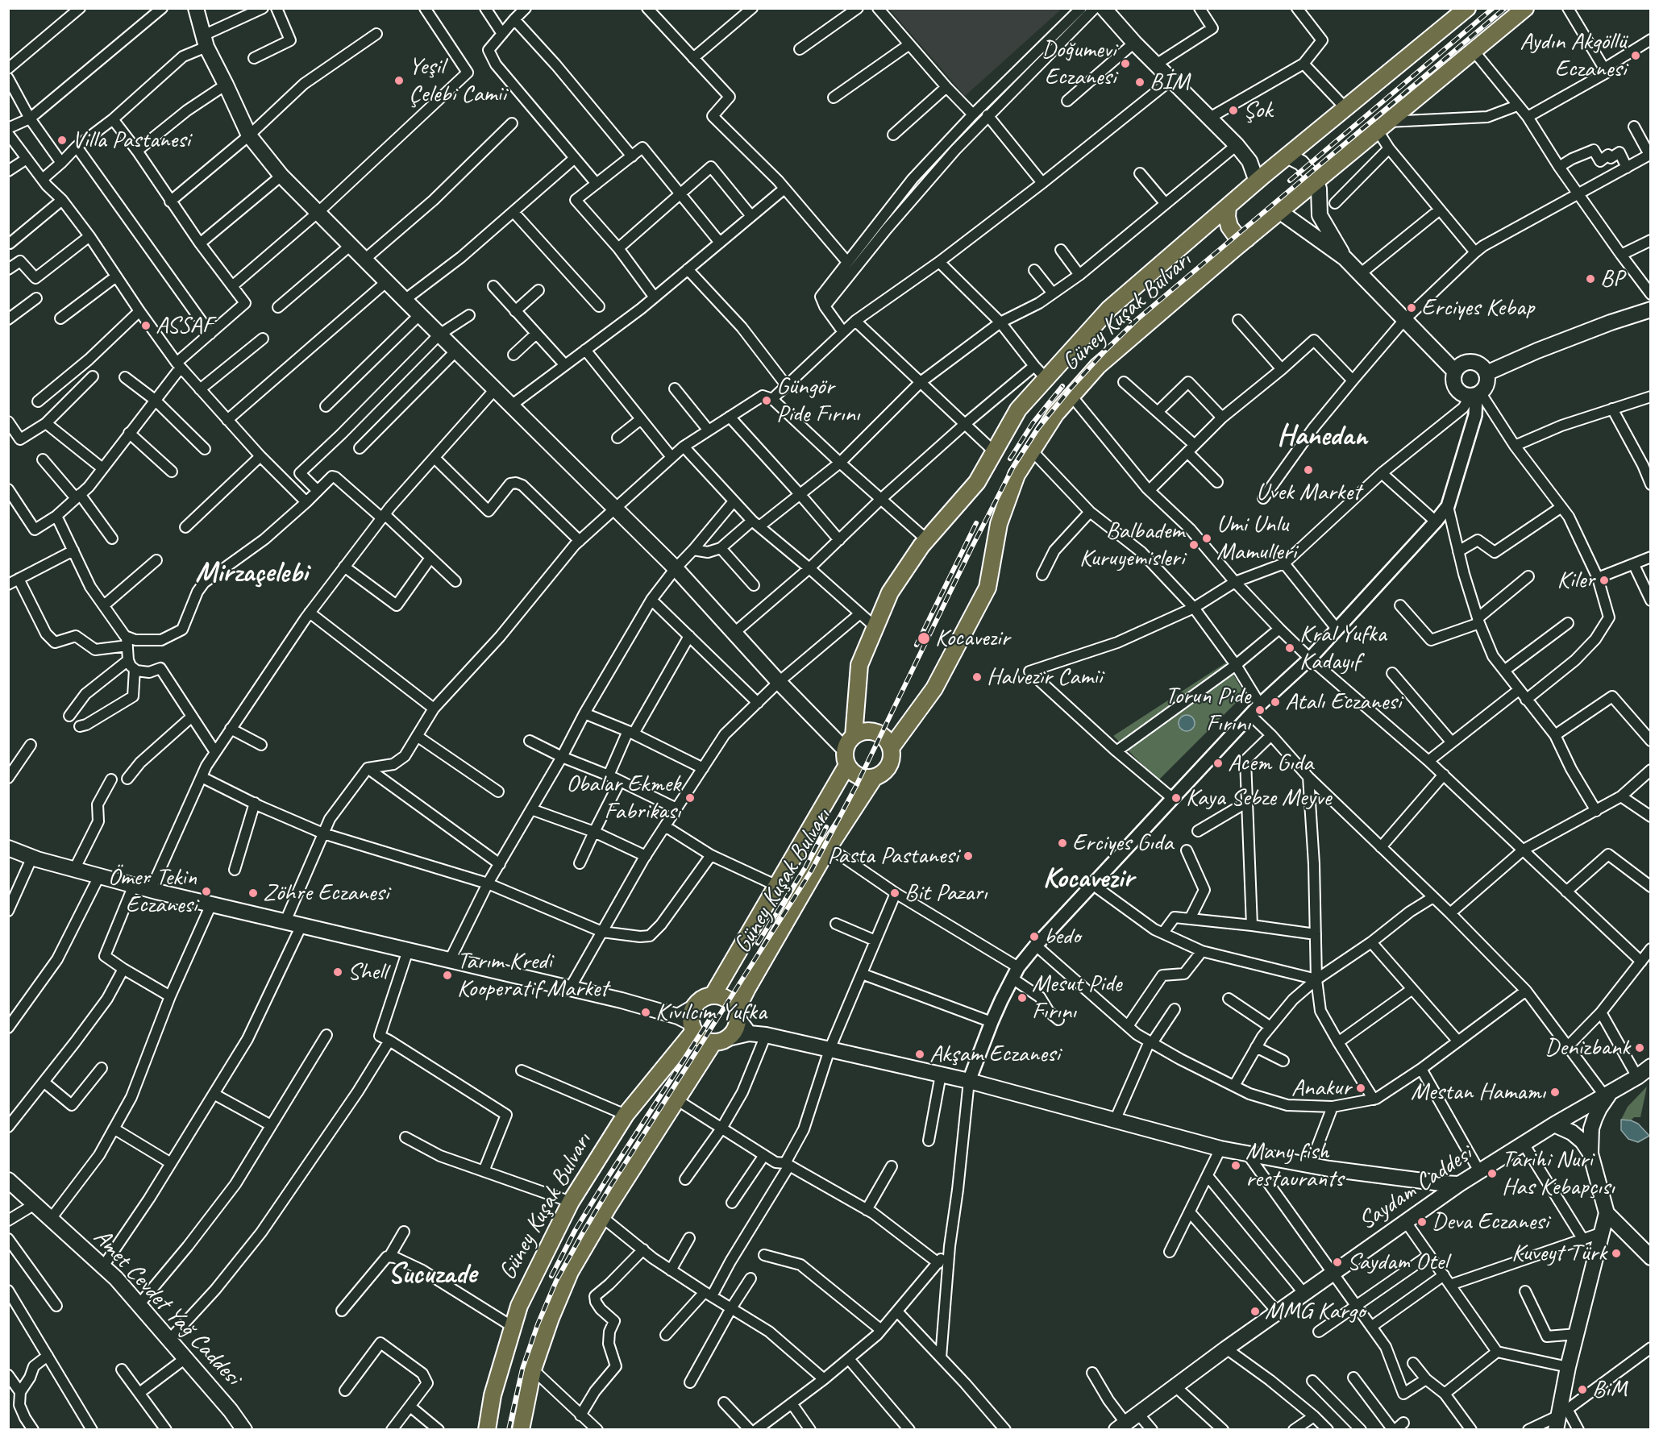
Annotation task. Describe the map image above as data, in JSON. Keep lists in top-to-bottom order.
{
  "streets": {
    "main road": ["Güney Kuşak Bulvarı", "Saydam Caddesi", "Amet Cevdet Yağ Caddesi"]
  },
  "districts": [
    "Hanedan",
    "Mirzaçelebi",
    "Kocavezir",
    "Sucuzade"
  ],
  "places": [
    "Aydın Akgöllü Eczanesi",
    "Doğumevi Eczanesi",
    "Yeşil Çelebi Camii",
    "BİM",
    "Şok",
    "Villa Pastanesi",
    "BP",
    "Erciyes Kebap",
    "ASSAF",
    "Güngör Pide Fırını",
    "Uvek Market",
    "Umi Unlu Mamulleri",
    "Balbadem Kuruyemisleri",
    "Kiler",
    "Kocavezir",
    "Kral Yufka Kadayıf",
    "Halvezir Camii",
    "Atalı Eczanesi",
    "Torun Pide Fırını",
    "Acem Gıda",
    "Obalar Ekmek Fabrikası",
    "Kaya Sebze Meyve",
    "Erciyes Gıda",
    "Pasta Pastanesi",
    "Ömer Tekin Eczanesi",
    "Zöhre Eczanesi",
    "Bit Pazarı",
    "bedo",
    "Shell",
    "Tarım Kredi Kooperatif Market",
    "Mesut Pide Fırını",
    "Kıvılcım Yufka",
    "Denizbank",
    "Akşam Eczanesi",
    "Anakur",
    "Mestan Hamamı",
    "Many fish restaurants",
    "Tarihi Nuri Has Kebapçısı",
    "Deva Eczanesi",
    "Kuveyt Türk",
    "Saydam Otel",
    "MMG Kargo",
    "BiM"
  ]
}
